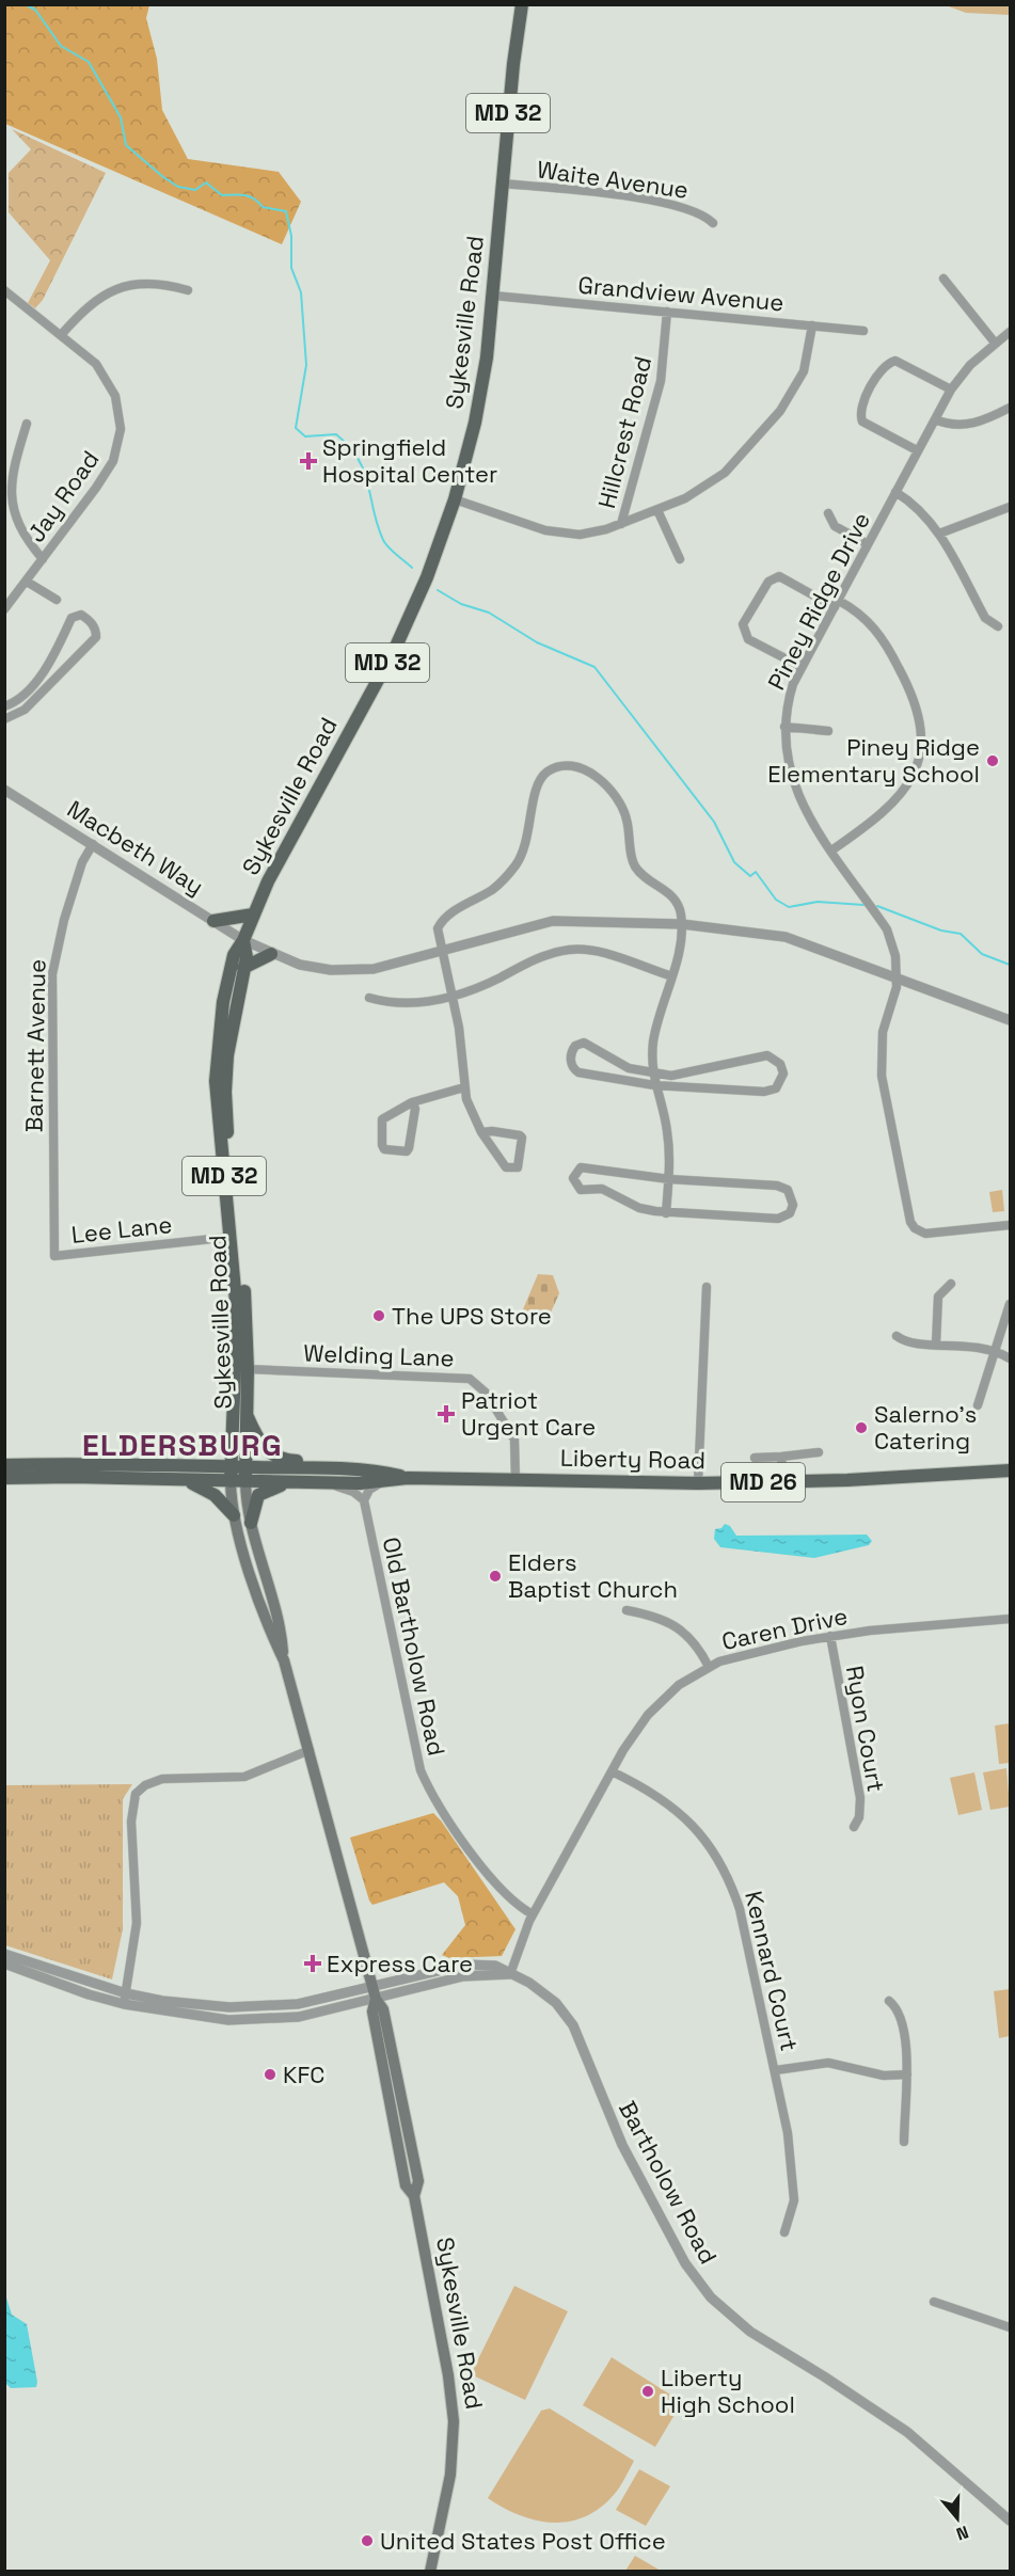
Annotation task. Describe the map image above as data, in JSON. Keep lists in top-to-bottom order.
{
  "streets": {
    "main road": [
      "MD 32",
      "Sykesville Road",
      "Liberty Road",
      "MD 26"
    ],
    "street": [
      "Waite Avenue",
      "Grandview Avenue",
      "Hillcrest Road",
      "Jay Road",
      "Piney Ridge Drive",
      "Macbeth Way",
      "Barnett Avenue",
      "Lee Lane",
      "Welding Lane",
      "Caren Drive",
      "Old Bartholow Road",
      "Ryon Court",
      "Kennard Court",
      "Bartholow Road"
    ]
  },
  "crossings": [
    ["Waite Avenue", "Sykesville Road"],
    ["Grandview Avenue", "Sykesville Road"],
    ["Grandview Avenue", "Hillcrest Road"],
    ["Sykesville Road", "Macbeth Way"],
    ["Sykesville Road", "Lee Lane"],
    ["Sykesville Road", "Welding Lane"],
    ["Sykesville Road", "Liberty Road"],
    ["Sykesville Road", "Bartholow Road"],
    ["Piney Ridge Drive", "Macbeth Way"],
    ["Macbeth Way", "Barnett Avenue"],
    ["Barnett Avenue", "Lee Lane"],
    ["Welding Lane", "Liberty Road"],
    ["Caren Drive", "Old Bartholow Road"],
    ["Caren Drive", "Ryon Court"],
    ["Caren Drive", "Kennard Court"],
    ["Caren Drive", "Bartholow Road"]
  ],
  "districts": ["ELDERSBURG"],
  "places": {
    "health": ["Springfield Hospital Center", "Patriot Urgent Care", "Express Care"],
    "other": [
      "Piney Ridge Elementary School",
      "The UPS Store",
      "Salerno's Catering",
      "Elders Baptist Church",
      "KFC",
      "Liberty High School",
      "United States Post Office"
    ]
  },
  "north": "bottom"
}
